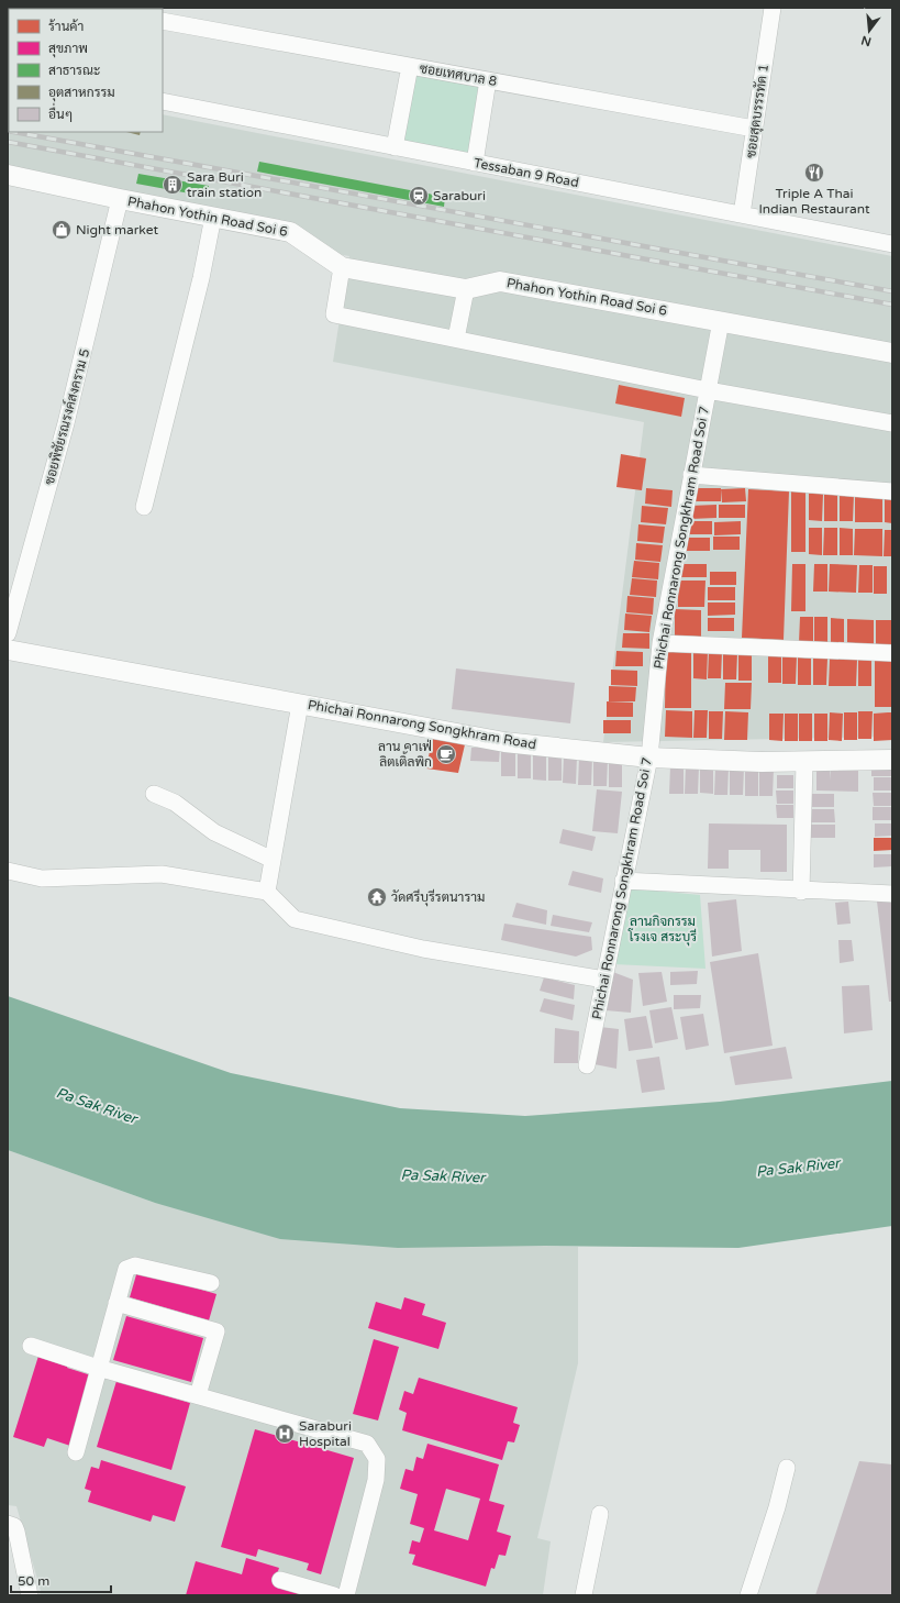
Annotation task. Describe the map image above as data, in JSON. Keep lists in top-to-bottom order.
{
  "streets": {
    "street": [
      "ซอยเทศบาล 8",
      "ซอยสุดบรรรทัด 1",
      "Tessaban 9 Road",
      "Phahon Yothin Road Soi 6",
      "ซอยพิชัยรณรงค์สงคราม 5",
      "Phichai Ronnarong Songkhram Road Soi 7",
      "Phichai Ronnarong Songkhram Road"
    ]
  },
  "crossings": [
    ["ซอยเทศบาล 8", "ซอยสุดบรรรทัด 1"],
    ["ซอยสุดบรรรทัด 1", "Tessaban 9 Road"],
    ["Phahon Yothin Road Soi 6", "ซอยพิชัยรณรงค์สงคราม 5"],
    ["Phahon Yothin Road Soi 6", "Phichai Ronnarong Songkhram Road Soi 7"],
    ["Phichai Ronnarong Songkhram Road Soi 7", "Phichai Ronnarong Songkhram Road"]
  ],
  "water": ["Pa Sak River"],
  "parks": ["ลานกิจกรรม โรงเจ สระบุรี"],
  "places": {
    "restaurant": ["Triple A Thai Indian Restaurant"],
    "building": ["Sara Buri train station"],
    "station": ["Saraburi"],
    "shop": ["Night market"],
    "cafe": ["ลาน คาเฟ่ ลิตเติ้ลพิก"],
    "temple": ["วัดศรีบุรีรตนาราม"],
    "hospital": ["Saraburi Hospital"]
  },
  "legend": [
    "ร้านค้า",
    "สุขภาพ",
    "สาธารณะ",
    "อุตสาหกรรม",
    "อื่นๆ"
  ],
  "scale_bar": "50 m",
  "north": "bottom"
}
